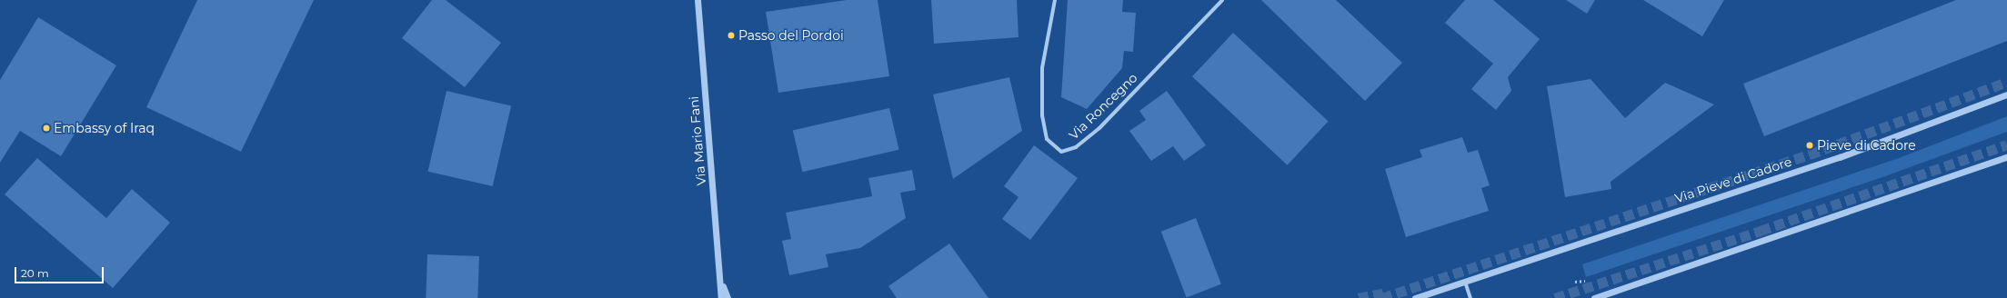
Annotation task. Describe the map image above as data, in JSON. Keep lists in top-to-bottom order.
{
  "streets": {
    "street": ["Via Roncegno", "Via Mario Fani", "Via Pieve di Cadore"]
  },
  "places": ["Passo del Pordoi", "Embassy of Iraq", "Pieve di Cadore"],
  "scale_bar": "20 m"
}
